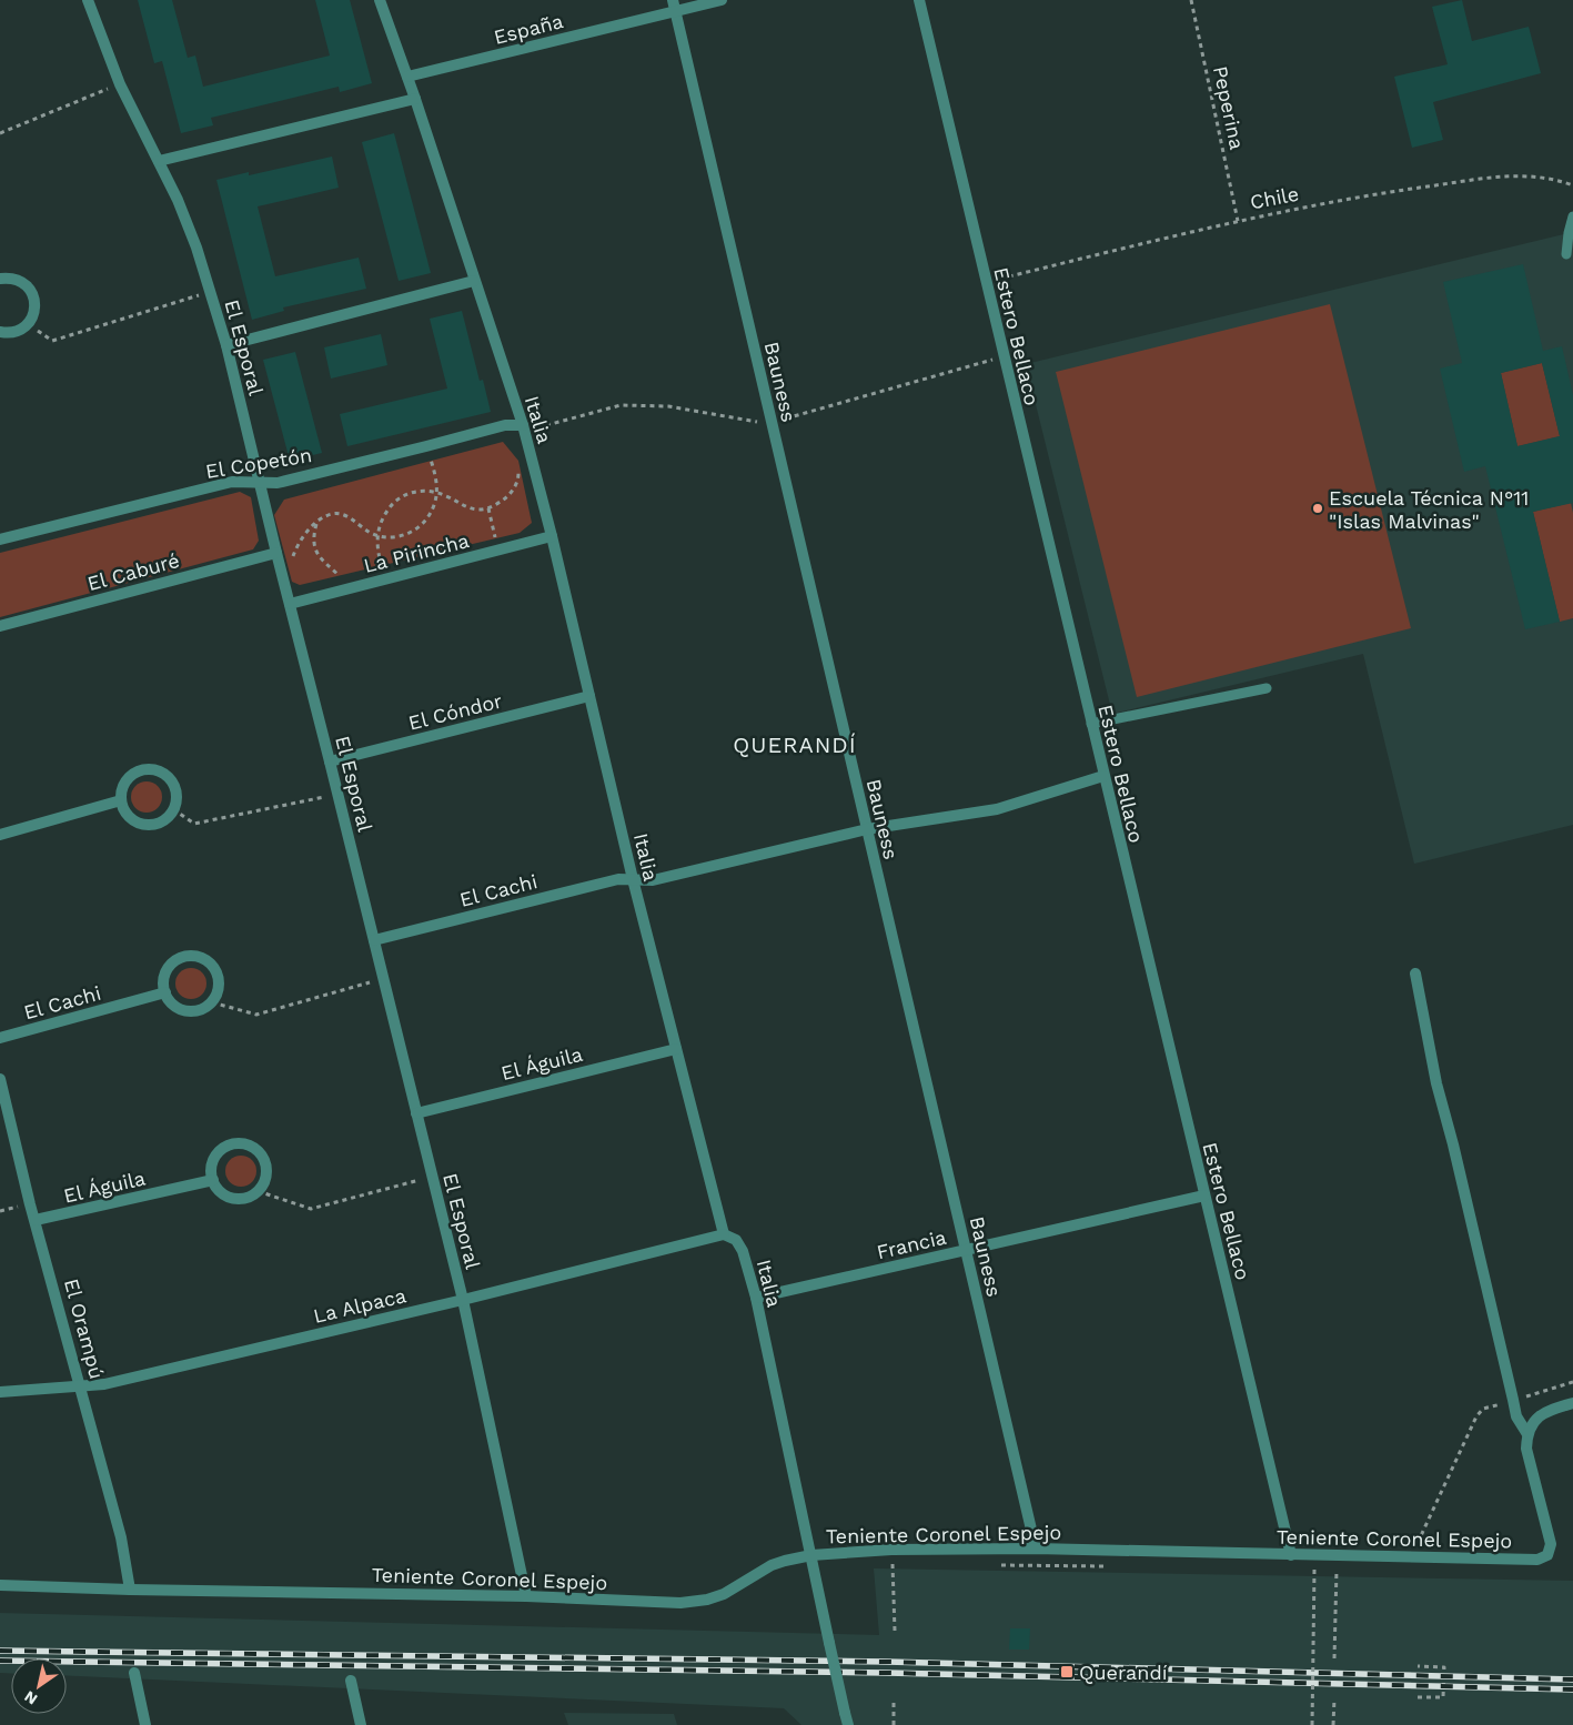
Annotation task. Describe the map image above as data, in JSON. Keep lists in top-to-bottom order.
{
  "streets": {
    "street": [
      "España",
      "Estero Bellaco",
      "El Esporal",
      "Bauness",
      "Italia",
      "El Copetón",
      "La Pirincha",
      "El Caburé",
      "El Cóndor",
      "El Cachi",
      "El Águila",
      "Francia",
      "La Alpaca",
      "El Orampú",
      "Teniente Coronel Espejo"
    ],
    "path": ["Peperina", "Chile"]
  },
  "crossings": [
    ["España", "Bauness"],
    ["España", "Italia"],
    ["Peperina", "Chile"],
    ["Chile", "Estero Bellaco"],
    ["Estero Bellaco", "El Cachi"],
    ["Estero Bellaco", "Francia"],
    ["Estero Bellaco", "Teniente Coronel Espejo"],
    ["El Esporal", "El Copetón"],
    ["El Esporal", "La Pirincha"],
    ["El Esporal", "El Caburé"],
    ["El Esporal", "El Cóndor"],
    ["El Esporal", "El Cachi"],
    ["El Esporal", "El Águila"],
    ["El Esporal", "La Alpaca"],
    ["El Esporal", "Teniente Coronel Espejo"],
    ["Bauness", "El Cachi"],
    ["Bauness", "Francia"],
    ["Bauness", "Teniente Coronel Espejo"],
    ["Italia", "El Copetón"],
    ["Italia", "La Pirincha"],
    ["Italia", "El Cóndor"],
    ["Italia", "El Cachi"],
    ["Italia", "El Águila"],
    ["Italia", "Francia"],
    ["Italia", "La Alpaca"],
    ["Italia", "Teniente Coronel Espejo"],
    ["El Águila", "El Orampú"],
    ["La Alpaca", "El Orampú"],
    ["El Orampú", "Teniente Coronel Espejo"]
  ],
  "districts": ["QUERANDÍ"],
  "places": {
    "other": ["Escuela Técnica N°11 \"Islas Malvinas\""],
    "transit": ["Querandí"]
  },
  "north": "bottom left"
}
